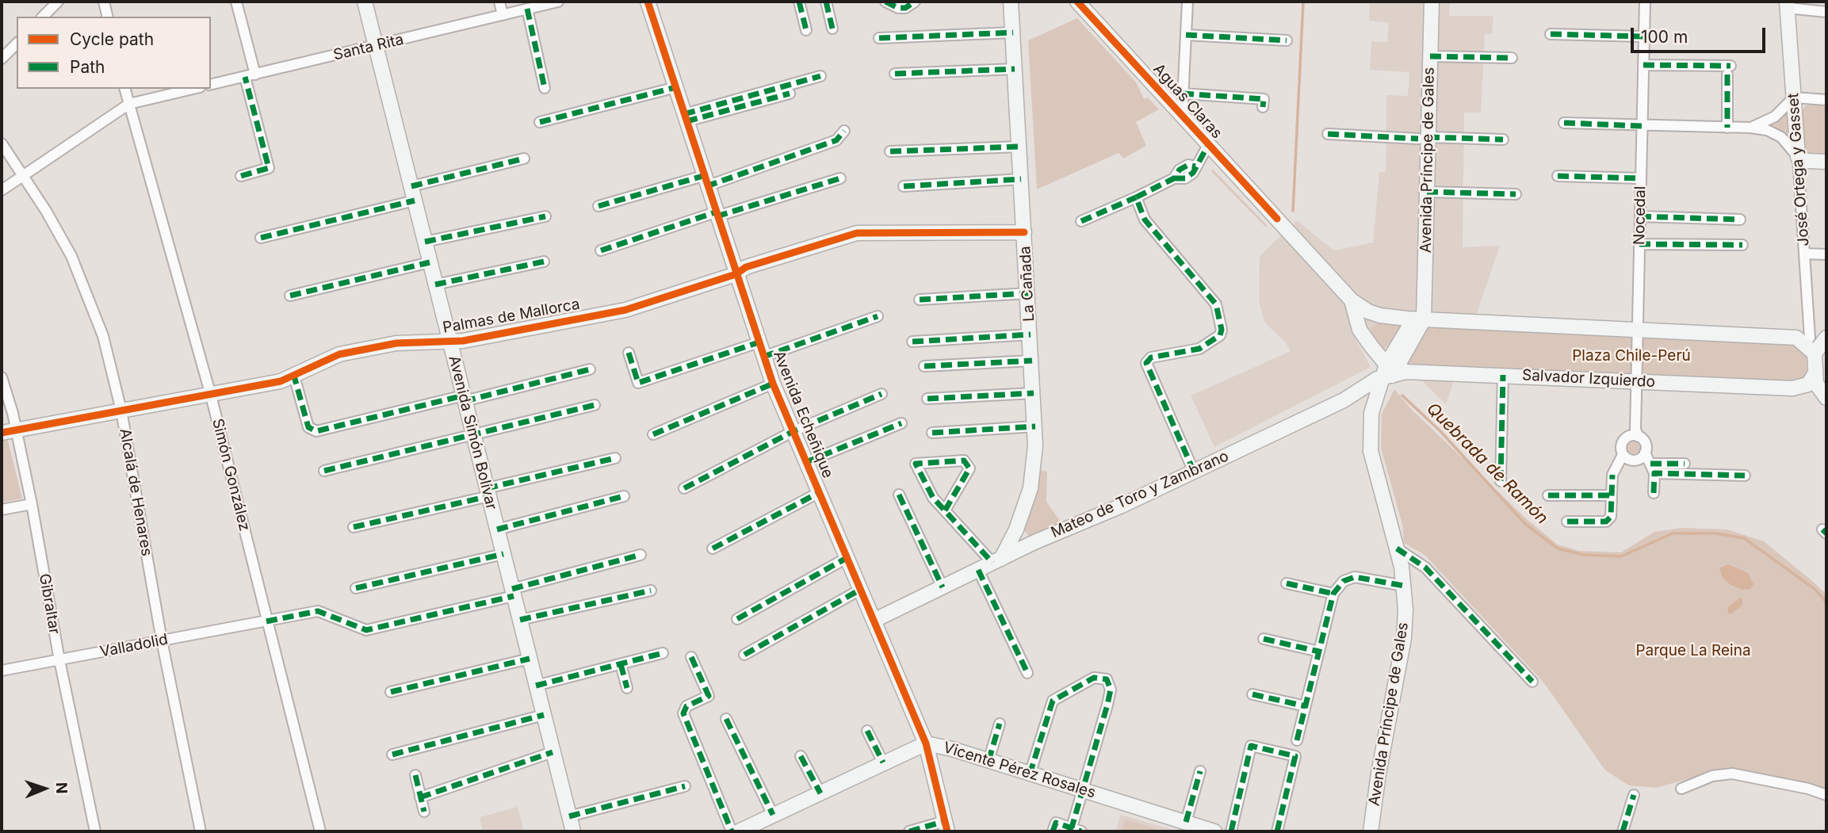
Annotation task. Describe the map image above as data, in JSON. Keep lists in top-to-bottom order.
{
  "streets": {
    "street": [
      "Santa Rita",
      "Aguas Claras",
      "Avenida Príncipe de Gales",
      "José Ortega y Gasset",
      "Nocedal",
      "La Cañada",
      "Palmas de Mallorca",
      "Salvador Izquierdo",
      "Avenida Echeñique",
      "Avenida Simón Bolívar",
      "Simón González",
      "Alcalá de Henares",
      "Mateo de Toro y Zambrano",
      "Gibraltar",
      "Valladolid",
      "Vicente Pérez Rosales"
    ]
  },
  "crossings": [
    ["Santa Rita", "Avenida Simón Bolívar"],
    ["Aguas Claras", "Avenida Príncipe de Gales"],
    ["Aguas Claras", "Salvador Izquierdo"],
    ["Aguas Claras", "Mateo de Toro y Zambrano"],
    ["Avenida Príncipe de Gales", "Salvador Izquierdo"],
    ["Avenida Príncipe de Gales", "Mateo de Toro y Zambrano"],
    ["Nocedal", "Salvador Izquierdo"],
    ["La Cañada", "Palmas de Mallorca"],
    ["La Cañada", "Mateo de Toro y Zambrano"],
    ["Palmas de Mallorca", "Avenida Echeñique"],
    ["Palmas de Mallorca", "Avenida Simón Bolívar"],
    ["Palmas de Mallorca", "Simón González"],
    ["Palmas de Mallorca", "Alcalá de Henares"],
    ["Palmas de Mallorca", "Gibraltar"],
    ["Salvador Izquierdo", "Mateo de Toro y Zambrano"],
    ["Avenida Echeñique", "Mateo de Toro y Zambrano"],
    ["Avenida Echeñique", "Vicente Pérez Rosales"],
    ["Avenida Simón Bolívar", "Valladolid"],
    ["Simón González", "Valladolid"],
    ["Alcalá de Henares", "Valladolid"],
    ["Gibraltar", "Valladolid"]
  ],
  "water": ["Quebrada de Ramón"],
  "parks": ["Plaza Chile-Perú", "Parque La Reina"],
  "legend": ["Cycle path", "Path"],
  "scale_bar": "100 m",
  "north": "right"
}
